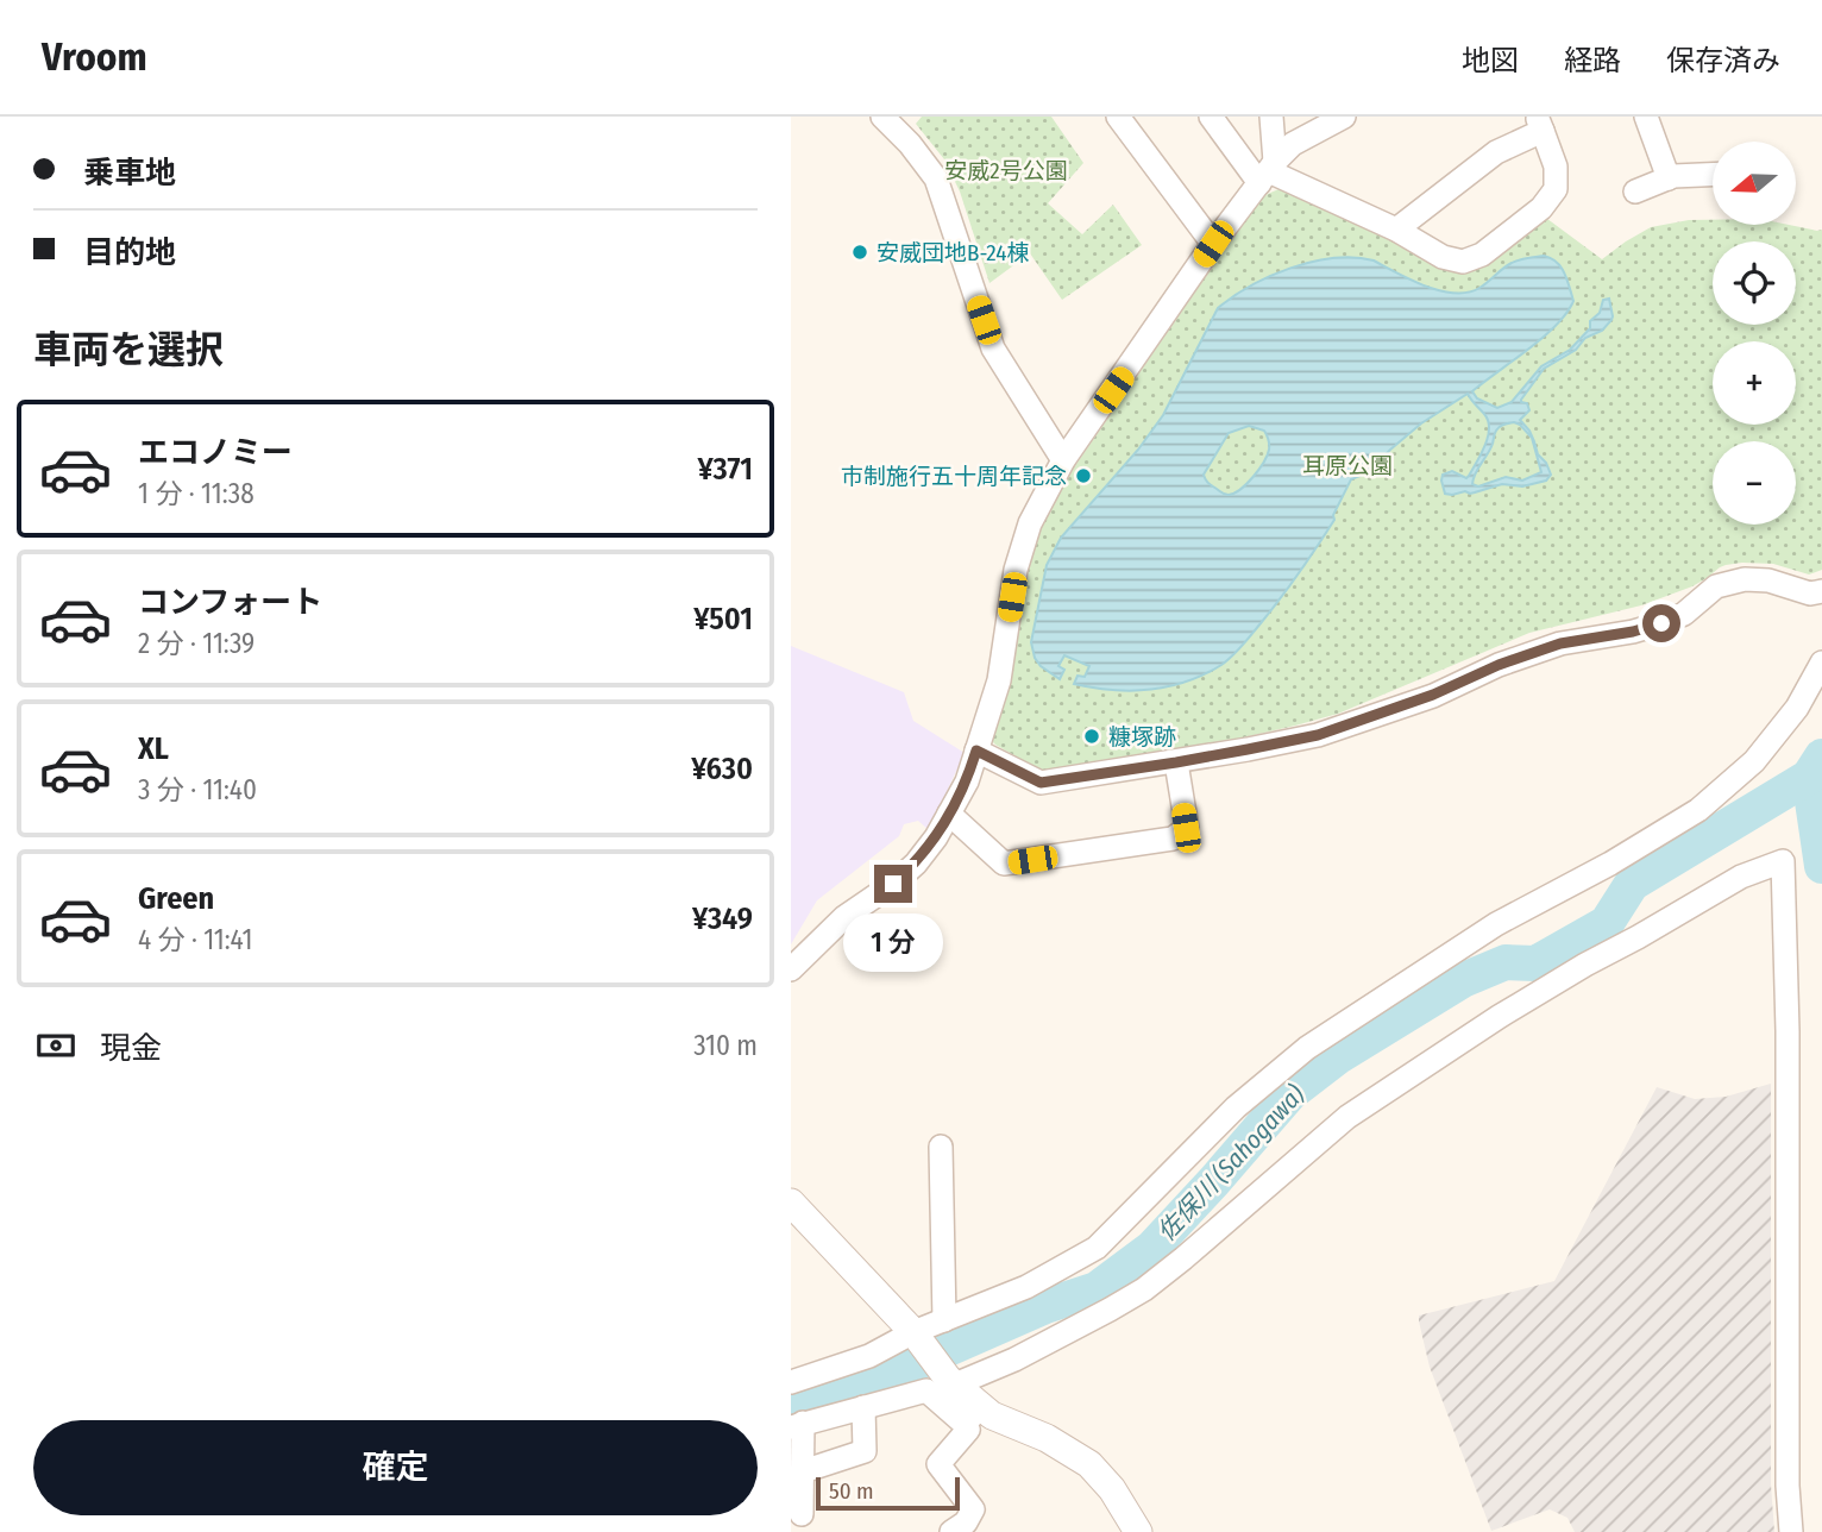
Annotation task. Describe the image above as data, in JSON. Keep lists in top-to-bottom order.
{
  "water": ["佐保川 (Sahogawa)"],
  "parks": ["安威2号公園", "耳原公園"],
  "places": ["安威団地B-24棟", "市制施行五十周年記念", "糠塚跡"],
  "scale_bar": "50 m",
  "north": "left",
  "page": {
    "header": "Vroom",
    "nav": ["地図", "経路", "保存済み"],
    "banner": ["乗車地", "目的地"],
    "map_buttons": ["+", "−"],
    "heading": "車両を選択",
    "list": [
      {
        "name": "エコノミー",
        "note": "1 分 · 11:38",
        "value": "¥371"
      },
      {
        "name": "コンフォート",
        "note": "2 分 · 11:39",
        "value": "¥501"
      },
      {
        "name": "XL",
        "note": "3 分 · 11:40",
        "value": "¥630"
      },
      {
        "name": "Green",
        "note": "4 分 · 11:41",
        "value": "¥349"
      }
    ],
    "bubble": "1 分",
    "pay": ["現金", "310 m"],
    "buttons": "確定",
    "scale": "50 m"
  }
}
